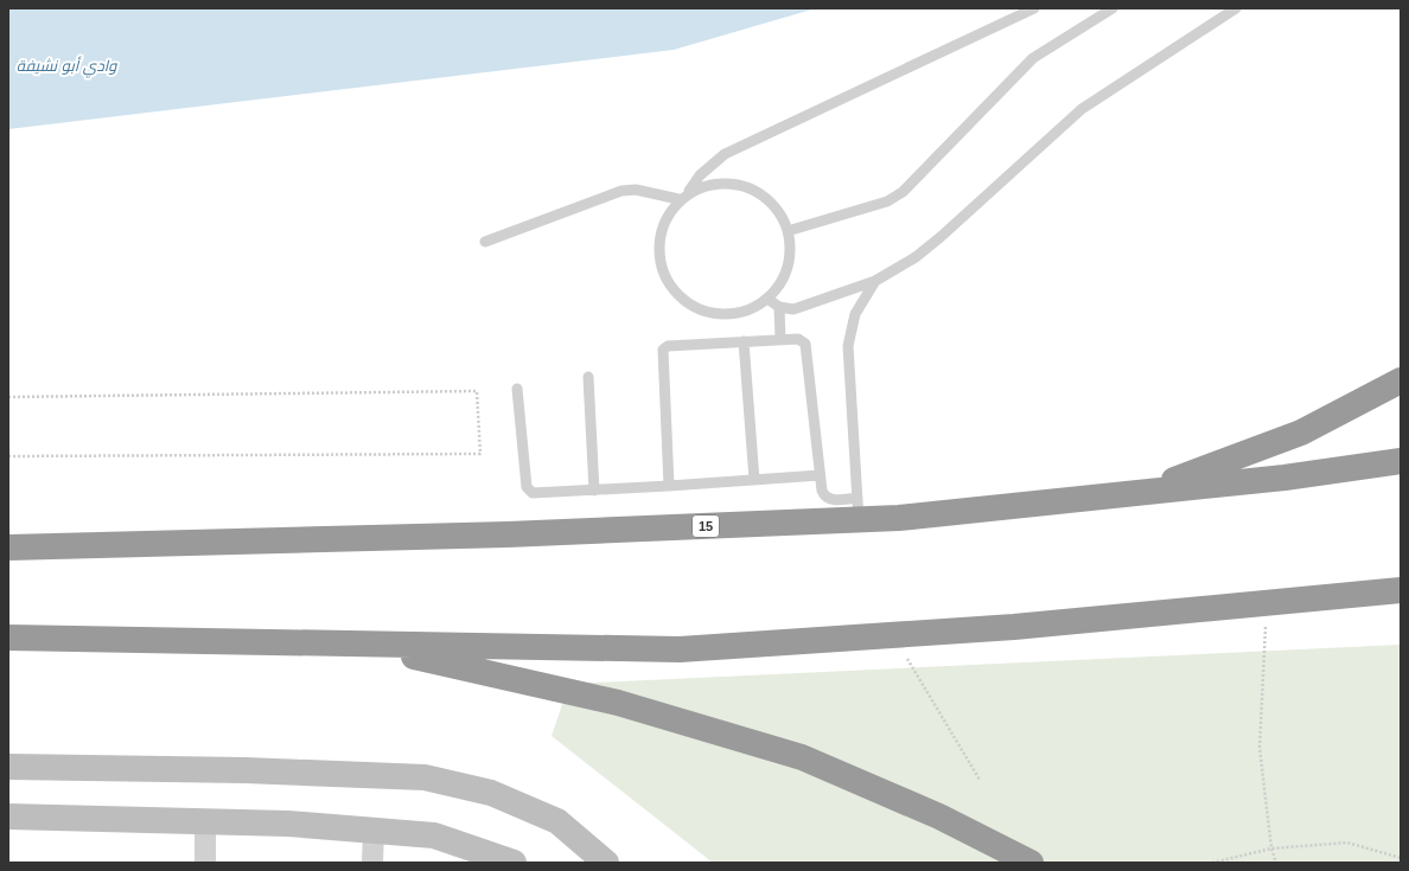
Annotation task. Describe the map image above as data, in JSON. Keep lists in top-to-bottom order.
{
  "streets": {
    "highway": ["15"]
  },
  "water": ["وادي أبو نشيفة"]
}
